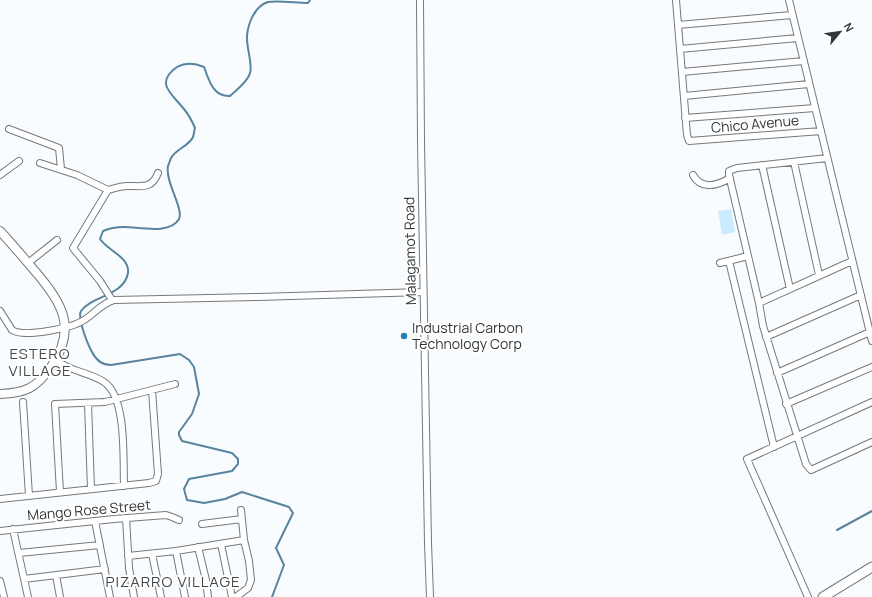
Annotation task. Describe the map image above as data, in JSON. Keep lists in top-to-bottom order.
{
  "streets": {
    "street": ["Chico Avenue", "Malagamot Road", "Mango Rose Street"]
  },
  "districts": ["ESTERO VILLAGE", "PIZARRO VILLAGE"],
  "places": ["Industrial Carbon Technology Corp"],
  "north": "top right"
}
